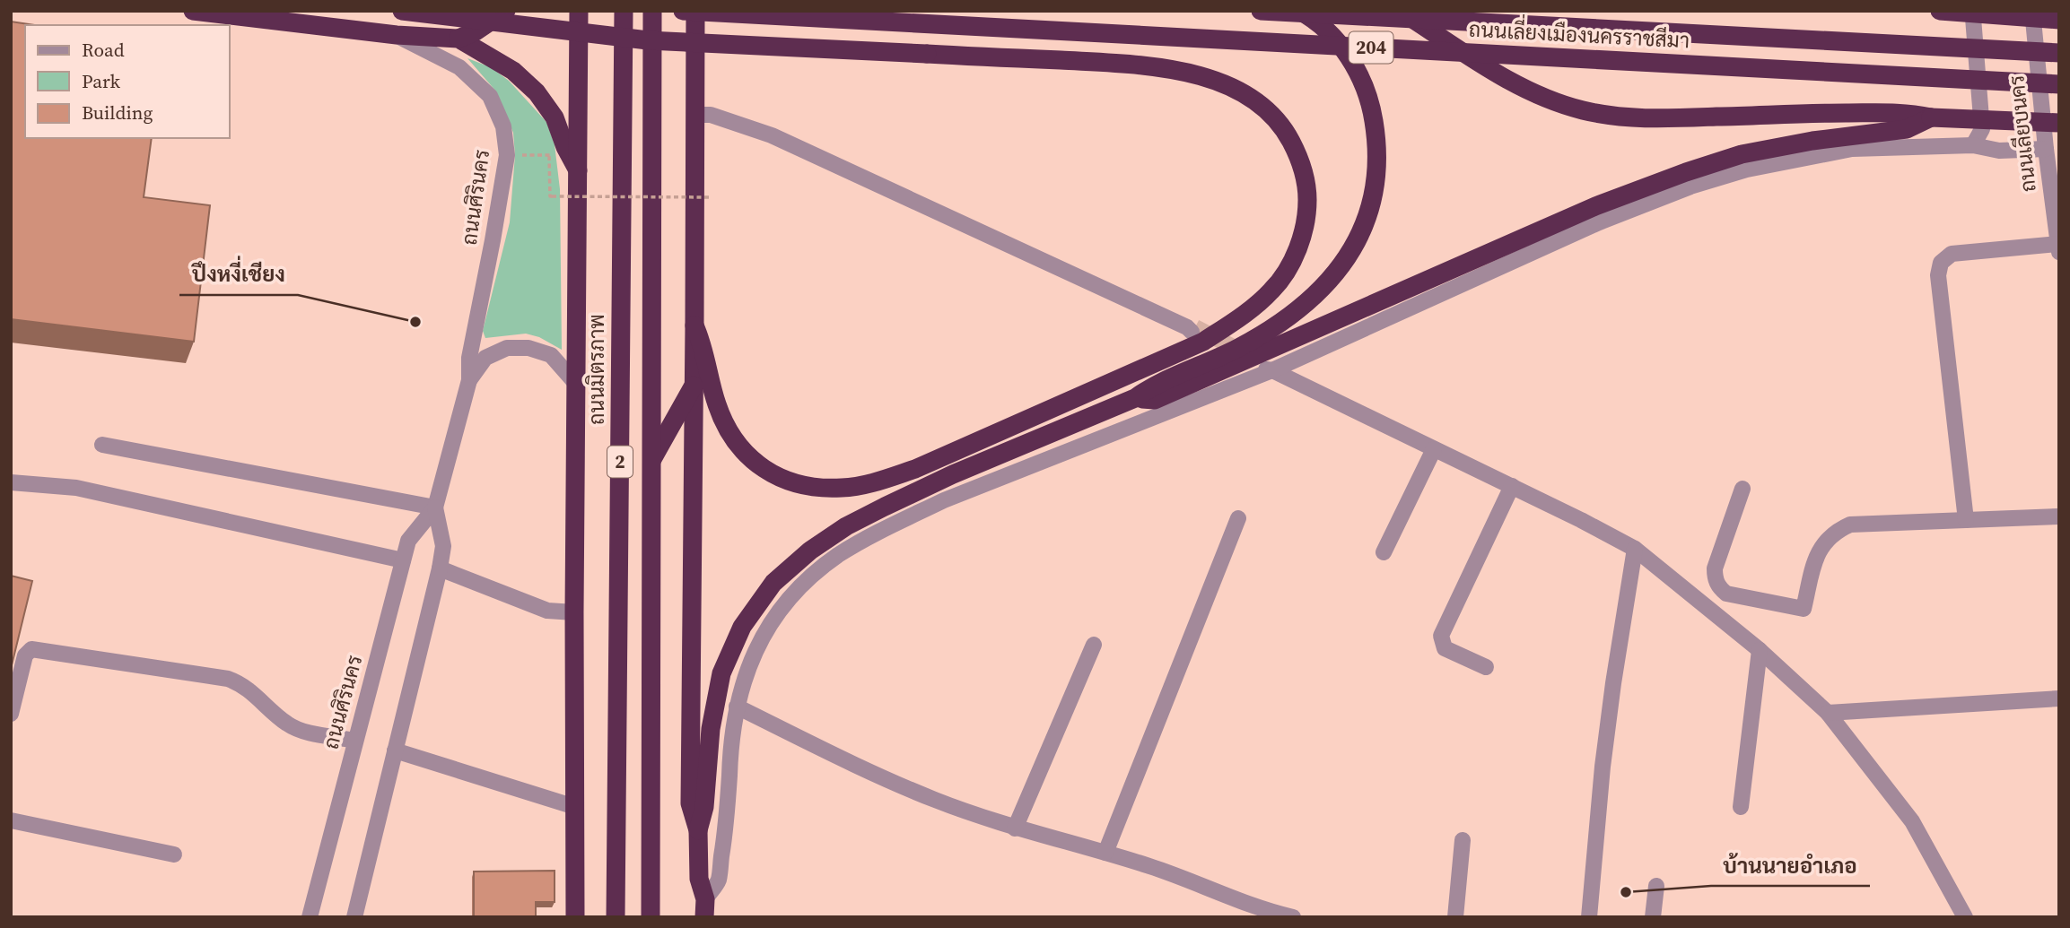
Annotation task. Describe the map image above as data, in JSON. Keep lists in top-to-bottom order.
{
  "streets": {
    "highway": [
      "ถนนเลี่ยงเมืองนครราชสีมา",
      "204",
      "ถนนมิตรภาพ",
      "2"
    ],
    "street": ["ถนนเลียบนคร", "ถนนศิรินคร"]
  },
  "places": ["ปึงหงี่เชียง", "บ้านนายอำเภอ"],
  "legend": ["Road", "Park", "Building"]
}
